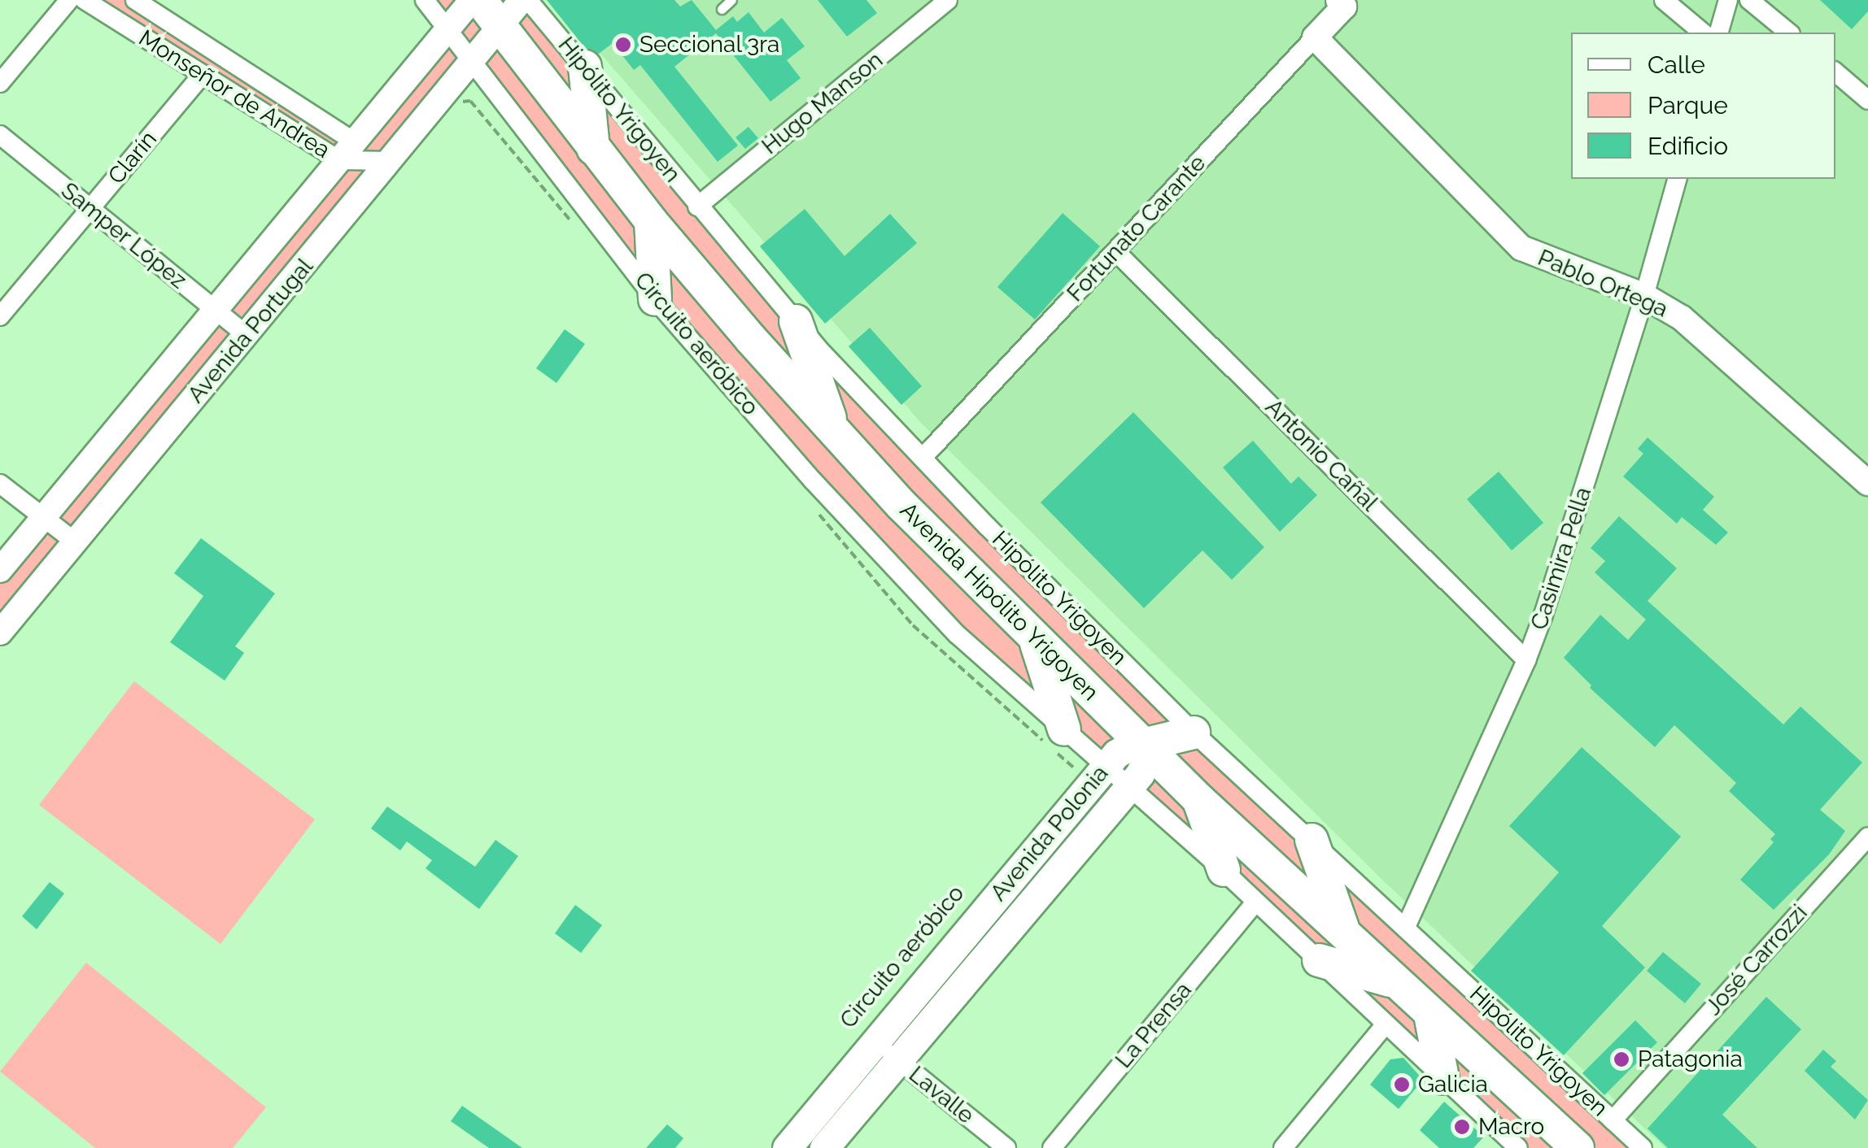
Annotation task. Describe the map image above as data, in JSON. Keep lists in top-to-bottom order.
{
  "streets": {
    "highway": ["Avenida Hipólito Yrigoyen"],
    "main road": [
      "Fortunato Carante",
      "Pablo Ortega",
      "Avenida Portugal",
      "Avenida Polonia"
    ],
    "street": [
      "Monseñor de Andrea",
      "Hugo Manson",
      "Hipólito Yrigoyen",
      "Clarín",
      "Samper López",
      "Antonio Cañal",
      "Casimira Pella",
      "José Carrozzi",
      "La Prensa",
      "Lavalle"
    ]
  },
  "crossings": [
    ["Monseñor de Andrea", "Clarín"],
    ["Monseñor de Andrea", "Avenida Portugal"],
    ["Hugo Manson", "Hipólito Yrigoyen"],
    ["Hipólito Yrigoyen", "Fortunato Carante"],
    ["Hipólito Yrigoyen", "Casimira Pella"],
    ["Hipólito Yrigoyen", "José Carrozzi"],
    ["Clarín", "Samper López"],
    ["Fortunato Carante", "Pablo Ortega"],
    ["Fortunato Carante", "Antonio Cañal"],
    ["Samper López", "Avenida Portugal"],
    ["Pablo Ortega", "Casimira Pella"],
    ["Avenida Portugal", "Avenida Hipólito Yrigoyen"],
    ["Antonio Cañal", "Casimira Pella"],
    ["Avenida Hipólito Yrigoyen", "Avenida Polonia"],
    ["Avenida Polonia", "Lavalle"]
  ],
  "places": [
    "Seccional 3ra",
    "Patagonia",
    "Galicia",
    "Macro"
  ],
  "legend": ["Calle", "Parque", "Edificio"]
}
